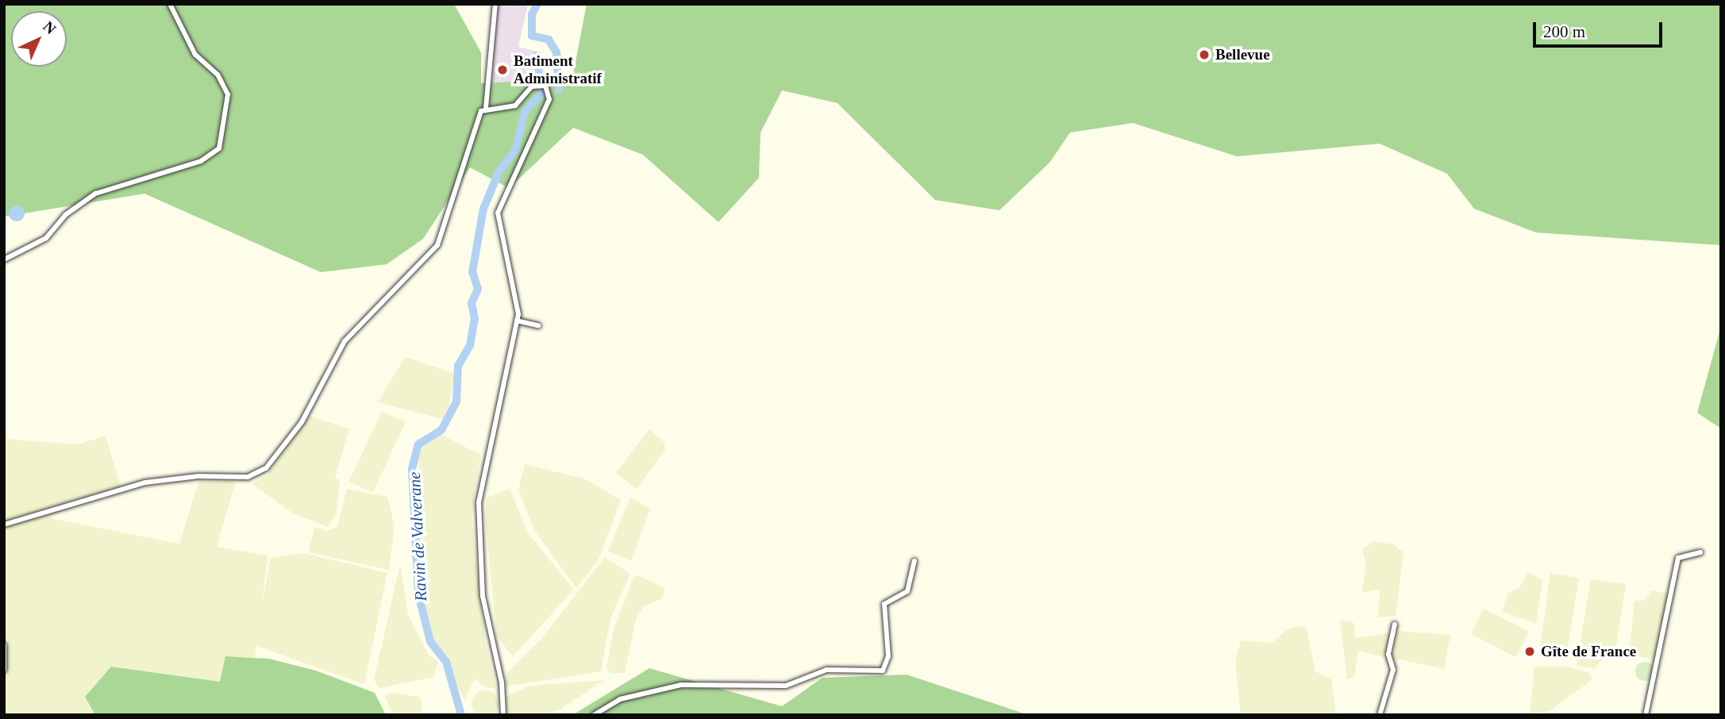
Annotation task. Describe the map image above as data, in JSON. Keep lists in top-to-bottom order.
{
  "water": ["Ravin de Valverane"],
  "places": ["Bellevue", "Batiment Administratif", "Gîte de France"],
  "scale_bar": "200 m",
  "north": "top right"
}
